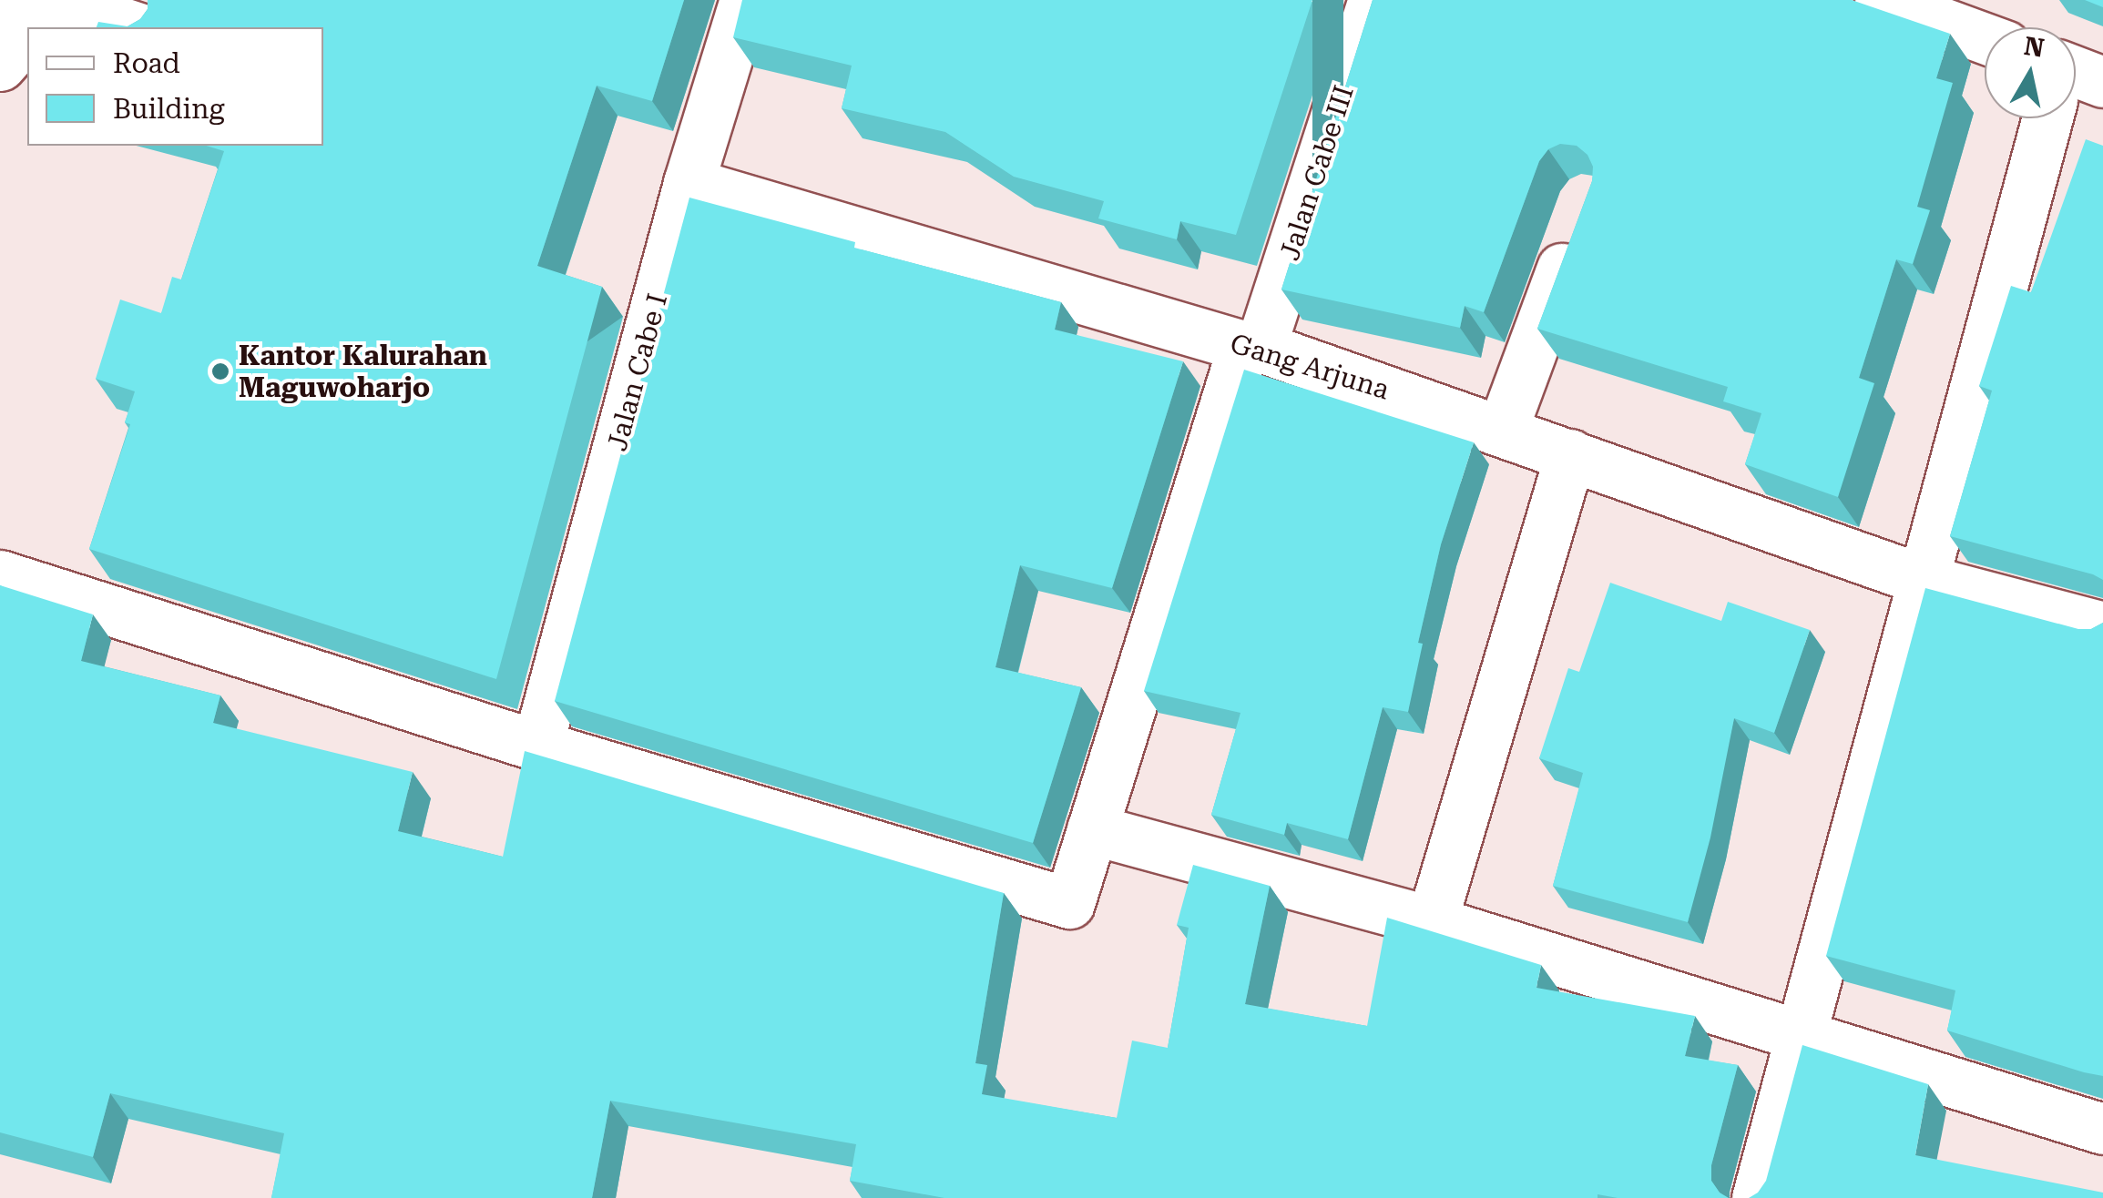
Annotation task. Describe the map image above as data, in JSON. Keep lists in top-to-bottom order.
{
  "streets": {
    "main road": ["Jalan Cabe III", "Gang Arjuna", "Jalan Cabe I"]
  },
  "crossings": [
    ["Jalan Cabe III", "Gang Arjuna"],
    ["Jalan Cabe III", "Jalan Cabe I"],
    ["Gang Arjuna", "Jalan Cabe I"]
  ],
  "places": ["Kantor Kalurahan Maguwoharjo"],
  "legend": ["Road", "Building"],
  "north": "top"
}
